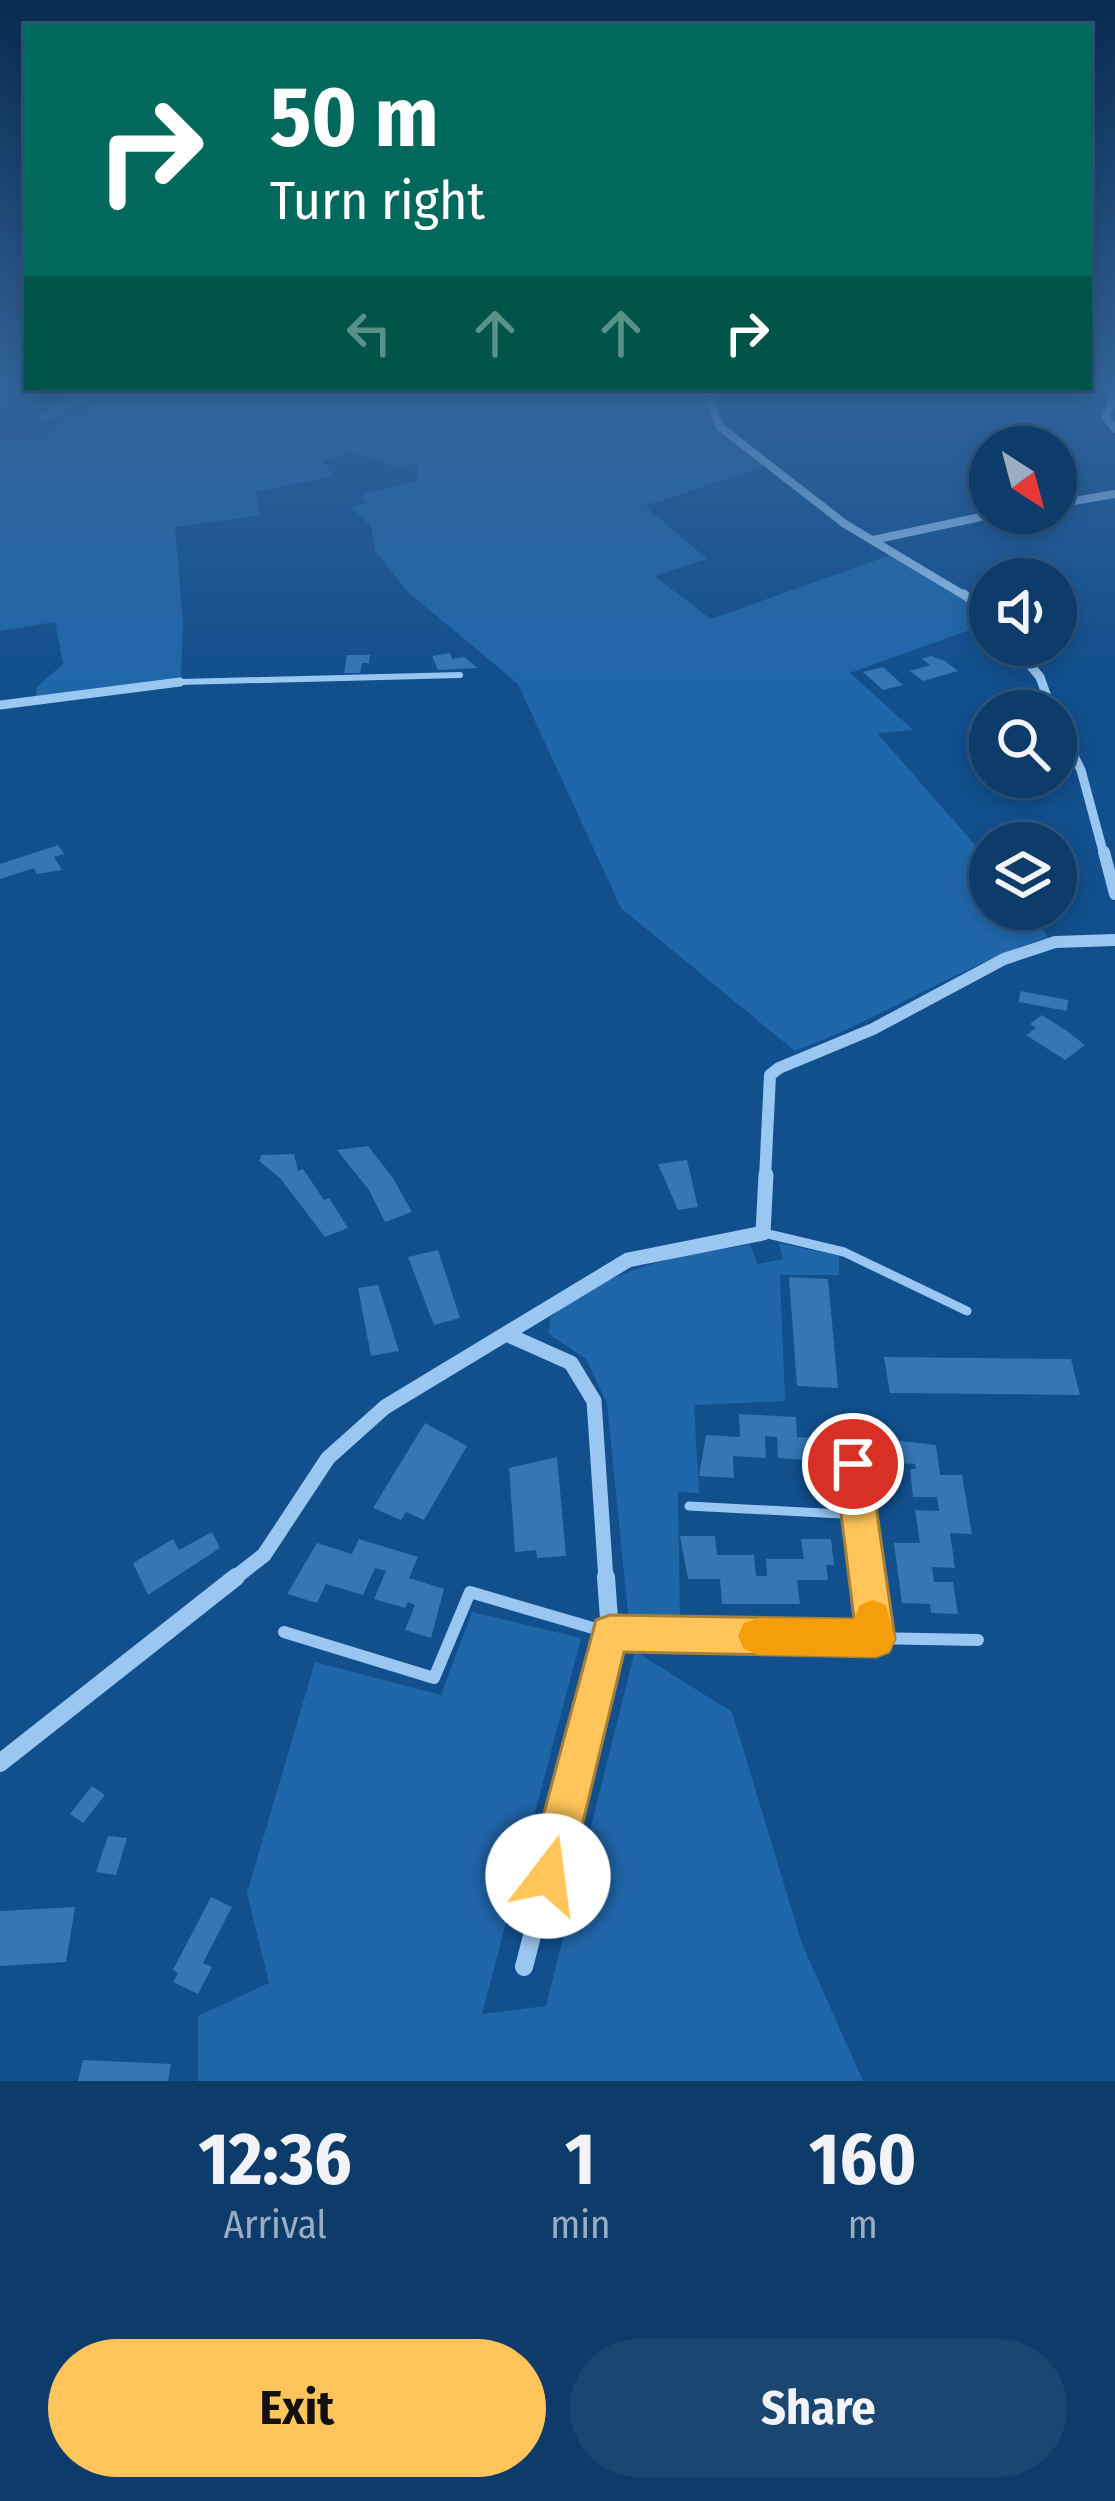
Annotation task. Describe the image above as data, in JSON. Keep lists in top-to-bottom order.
{
  "north": "bottom right",
  "page": {
    "turn": ["50 m", "Turn right"],
    "eta": [
      "12:36",
      "Arrival",
      "1",
      "min",
      "160",
      "m"
    ],
    "buttons": ["Exit", "Share"]
  }
}
